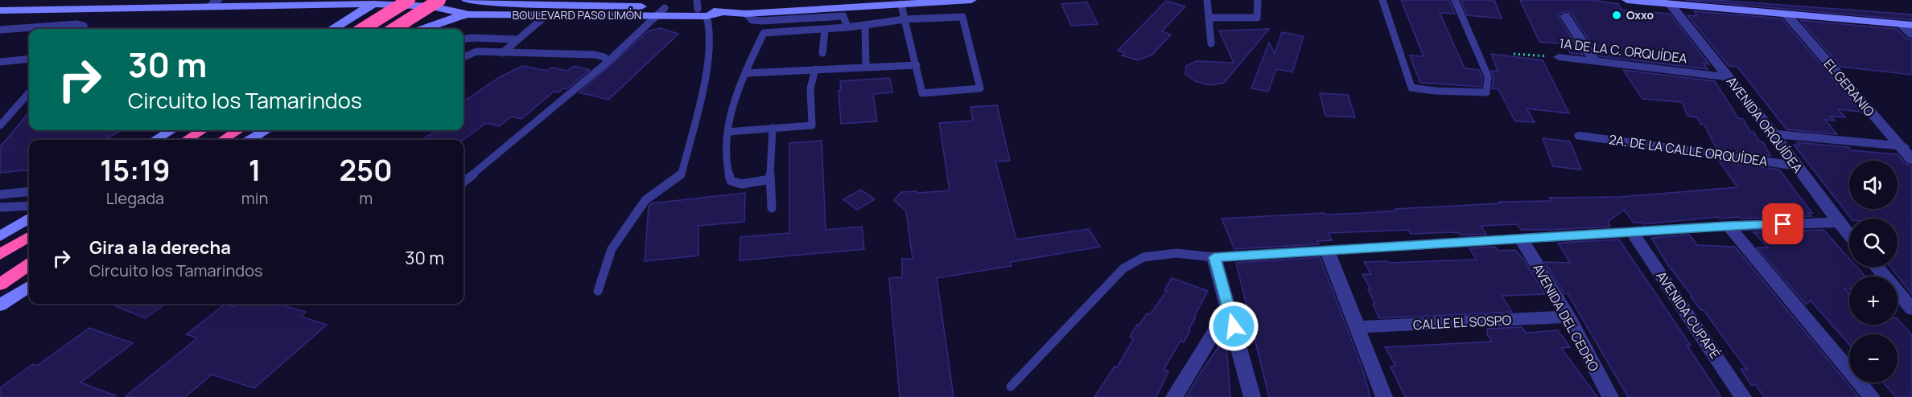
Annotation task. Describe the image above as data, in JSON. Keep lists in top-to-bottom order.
{
  "streets": {
    "main road": ["BOULEVARD PASO LIMÓN"],
    "street": [
      "1A DE LA C. ORQUÍDEA",
      "EL GERANIO",
      "AVENIDA ORQUÍDEA",
      "2A. DE LA CALLE ORQUÍDEA",
      "AVENIDA CUPAPÉ",
      "AVENIDA DEL CEDRO",
      "CALLE EL SOSPO"
    ]
  },
  "crossings": [
    ["1A DE LA C. ORQUÍDEA", "AVENIDA ORQUÍDEA"],
    ["AVENIDA ORQUÍDEA", "2A. DE LA CALLE ORQUÍDEA"],
    ["AVENIDA DEL CEDRO", "CALLE EL SOSPO"]
  ],
  "places": ["Oxxo"],
  "page": {
    "turn": ["30 m", "Circuito los Tamarindos"],
    "eta": [
      "15:19",
      "Llegada",
      "1",
      "min",
      "250",
      "m"
    ],
    "map_buttons": ["+", "−"],
    "list": [
      {
        "name": "Gira a la derecha",
        "note": "Circuito los Tamarindos",
        "value": "30 m"
      }
    ]
  }
}
